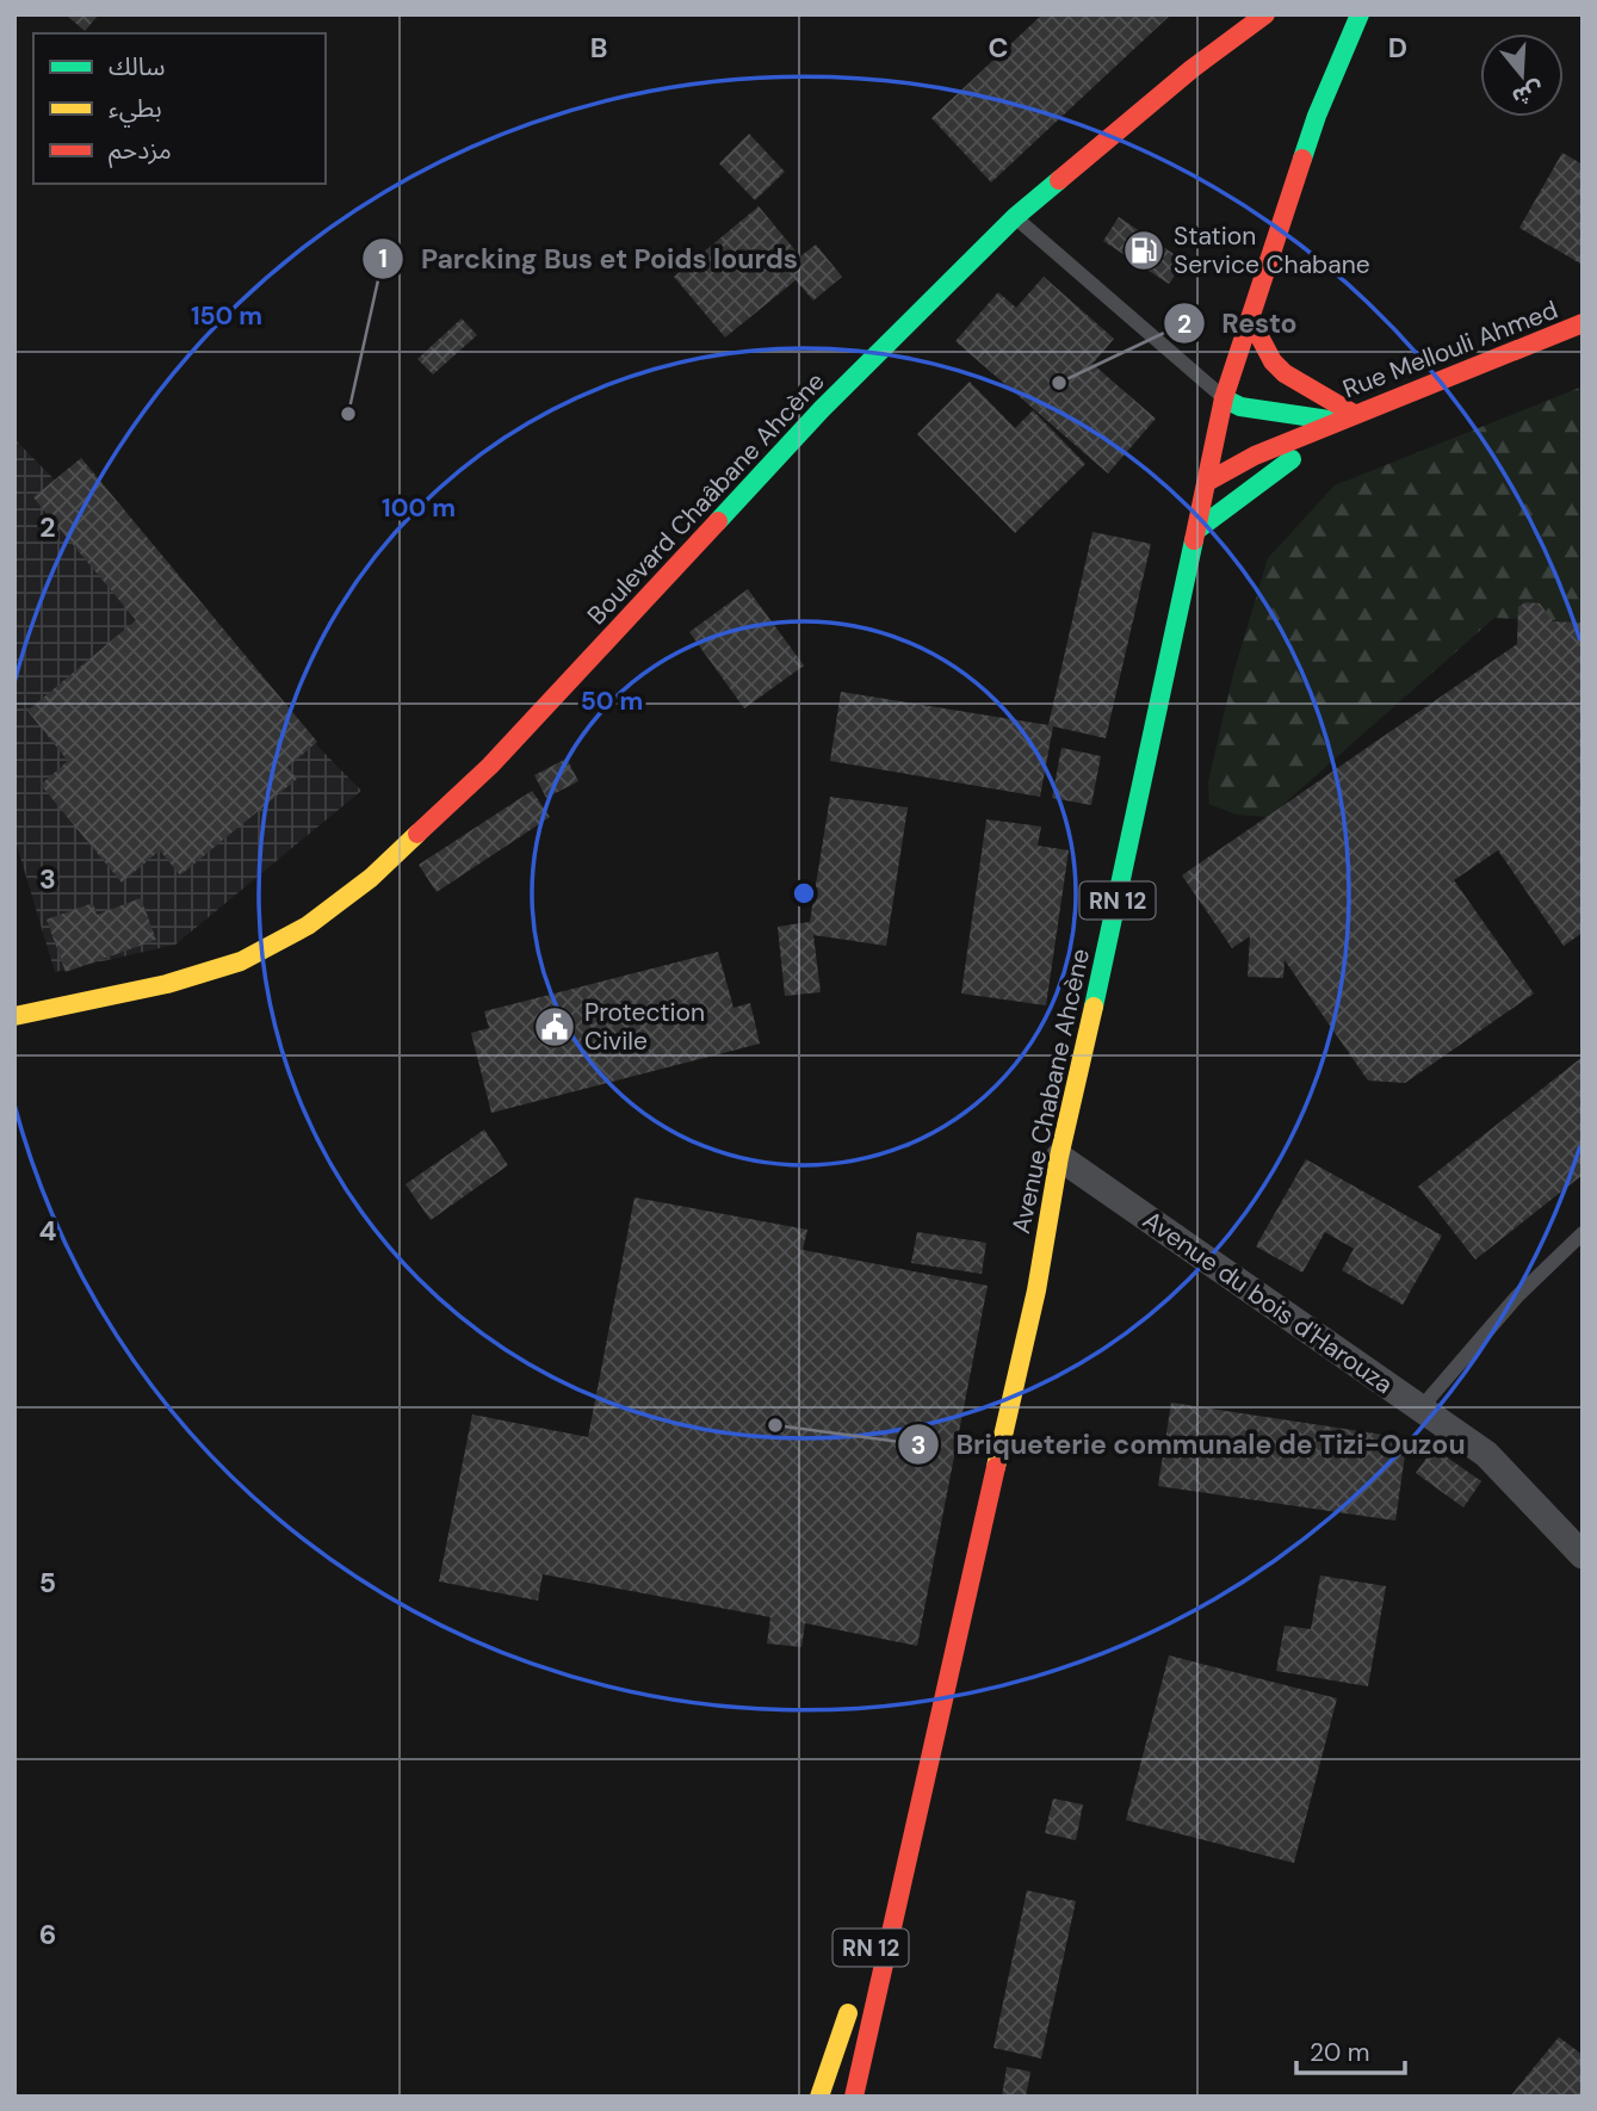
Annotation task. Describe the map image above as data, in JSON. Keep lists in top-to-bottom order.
{
  "streets": {
    "street": [
      "Rue Mellouli Ahmed",
      "Boulevard Chaâbane Ahcène",
      "RN 12",
      "Avenue Chabane Ahcène",
      "Avenue du bois d'Harouza"
    ]
  },
  "crossings": [
    ["Rue Mellouli Ahmed", "Avenue Chabane Ahcène"],
    ["RN 12", "Avenue Chabane Ahcène"],
    ["Avenue Chabane Ahcène", "Avenue du bois d'Harouza"]
  ],
  "places": {
    "fuel station": ["Station Service Chabane"],
    "other": ["Resto", "Parcking Bus et Poids lourds", "Briqueterie communale de Tizi-Ouzou"],
    "public building": ["Protection Civile"]
  },
  "legend": ["سالك", "بطيء", "مزدحم"],
  "scale_bar": "20 m",
  "north": "bottom",
  "grid": {
    "columns": ["B", "C", "D"],
    "rows": [
      "2",
      "3",
      "4",
      "5",
      "6"
    ]
  },
  "rings": ["150 m", "100 m", "50 m"]
}
